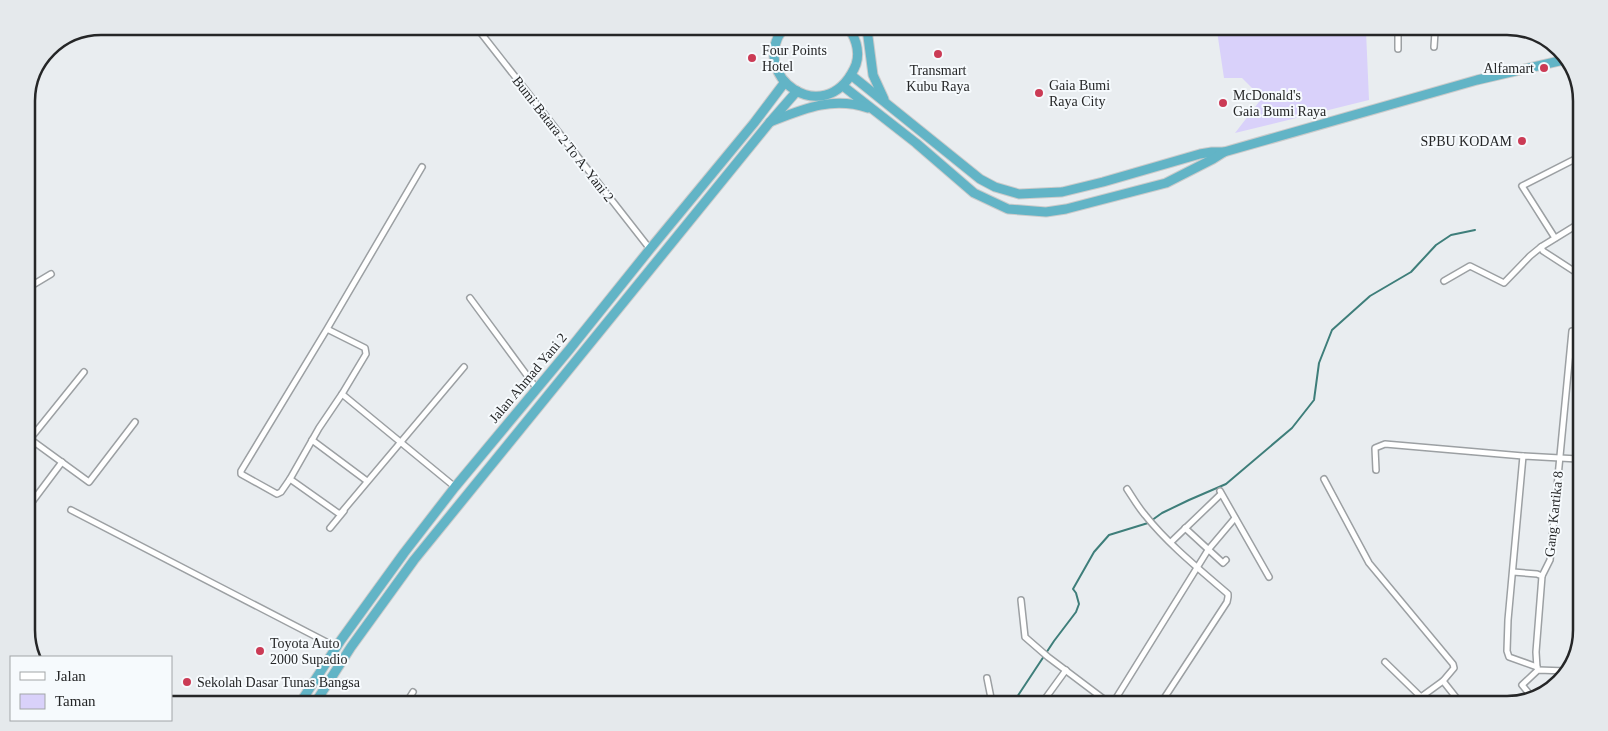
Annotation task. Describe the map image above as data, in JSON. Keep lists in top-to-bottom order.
{
  "streets": {
    "highway": ["Jalan Ahmad Yani 2"],
    "street": ["Bumi Batara 2 To A. Yani 2", "Gang Kartika 8"]
  },
  "crossings": [
    ["Bumi Batara 2 To A. Yani 2", "Jalan Ahmad Yani 2"]
  ],
  "places": [
    "Transmart Kubu Raya",
    "Four Points Hotel",
    "Alfamart",
    "Gaia Bumi Raya City",
    "McDonald's Gaia Bumi Raya",
    "SPBU KODAM",
    "Toyota Auto 2000 Supadio",
    "Sekolah Dasar Tunas Bangsa"
  ],
  "legend": ["Jalan", "Taman"]
}
